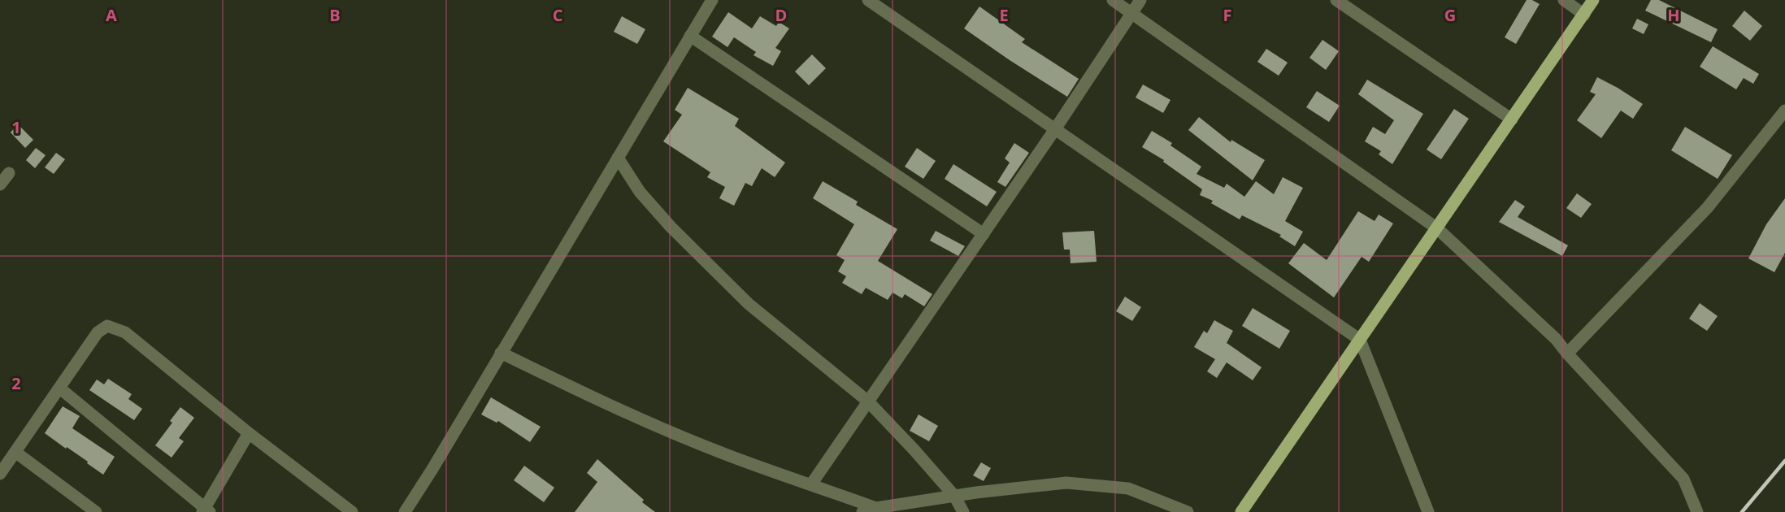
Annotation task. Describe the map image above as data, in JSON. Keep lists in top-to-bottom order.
{
  "grid": {
    "columns": [
      "A",
      "B",
      "C",
      "D",
      "E",
      "F",
      "G",
      "H"
    ],
    "rows": ["1", "2"]
  }
}
